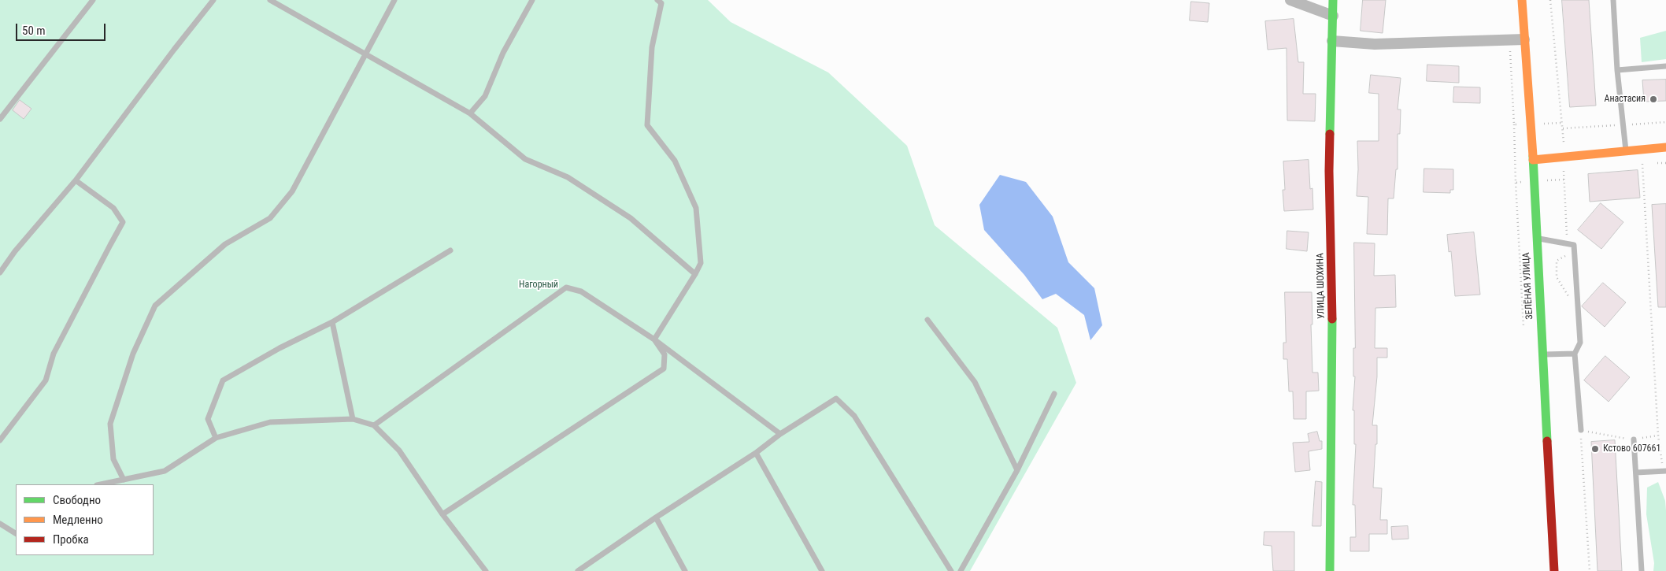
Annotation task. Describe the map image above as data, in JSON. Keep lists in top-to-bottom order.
{
  "streets": {
    "street": ["УЛИЦА ШОХИНА", "ЗЕЛЁНАЯ УЛИЦА"]
  },
  "parks": ["Нагорный"],
  "places": ["Анастасия", "Кстово 607661"],
  "legend": ["Свободно", "Медленно", "Пробка"],
  "scale_bar": "50 m"
}
